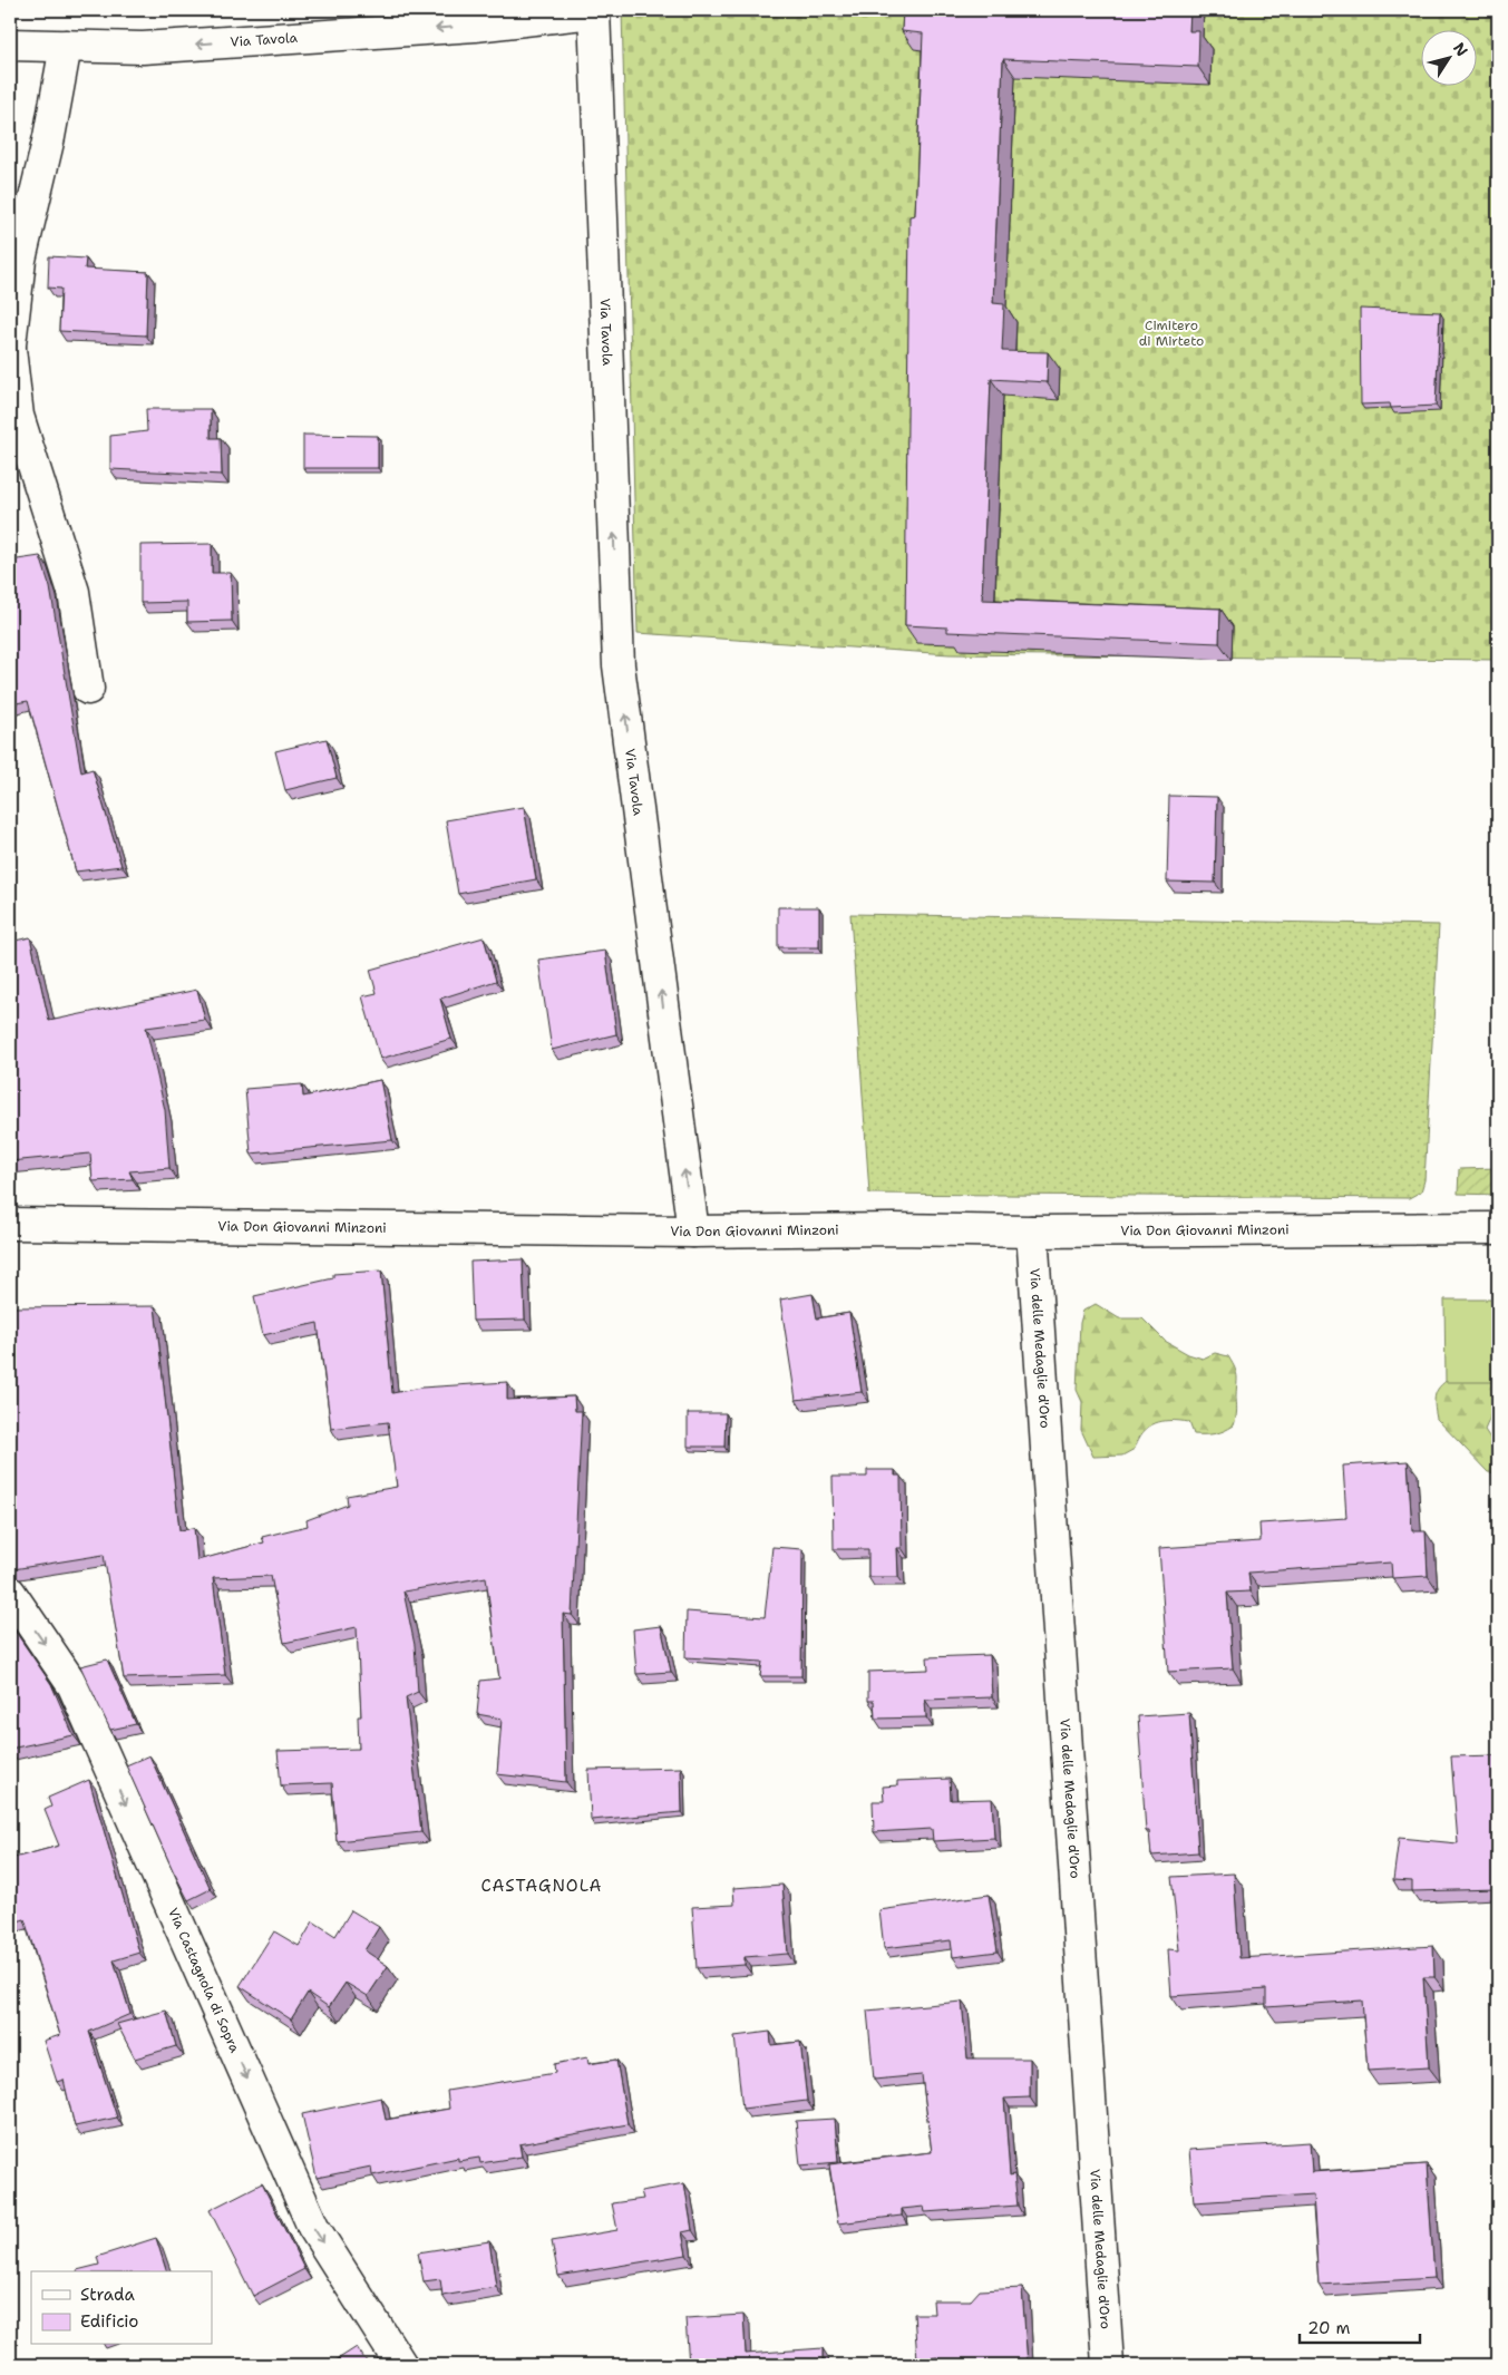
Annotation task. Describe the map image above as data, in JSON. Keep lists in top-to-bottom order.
{
  "streets": {
    "street": [
      "Via Tavola",
      "Via Don Giovanni Minzoni",
      "Via delle Medaglie d'Oro",
      "Via Castagnola di Sopra"
    ]
  },
  "crossings": [
    ["Via Tavola", "Via Don Giovanni Minzoni"],
    ["Via Don Giovanni Minzoni", "Via delle Medaglie d'Oro"]
  ],
  "one_way": ["Via Castagnola di Sopra"],
  "districts": ["CASTAGNOLA"],
  "parks": ["Cimitero di Mirteto"],
  "legend": ["Strada", "Edificio"],
  "scale_bar": "20 m",
  "north": "top right"
}
